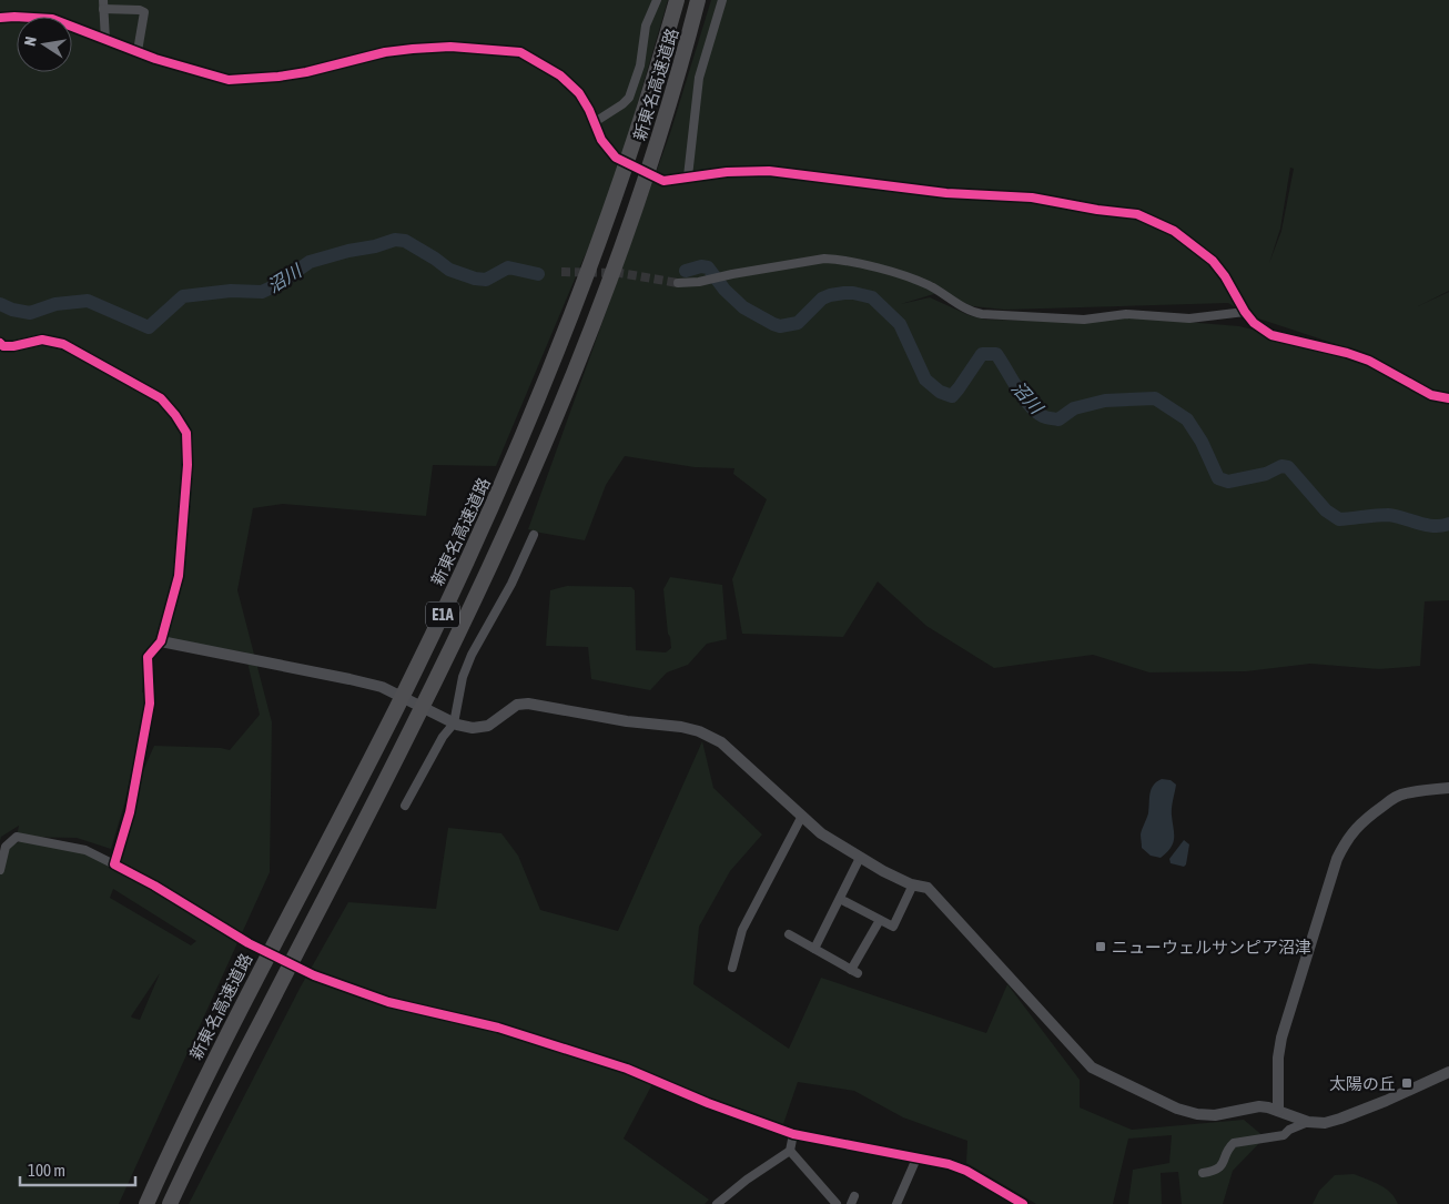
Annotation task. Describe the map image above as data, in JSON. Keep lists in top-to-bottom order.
{
  "streets": {
    "highway": ["新東名高速道路", "E1A"]
  },
  "water": ["沼川"],
  "places": {
    "transit": ["ニューウェルサンピア沼津", "太陽の丘"]
  },
  "scale_bar": "100 m",
  "north": "left"
}
